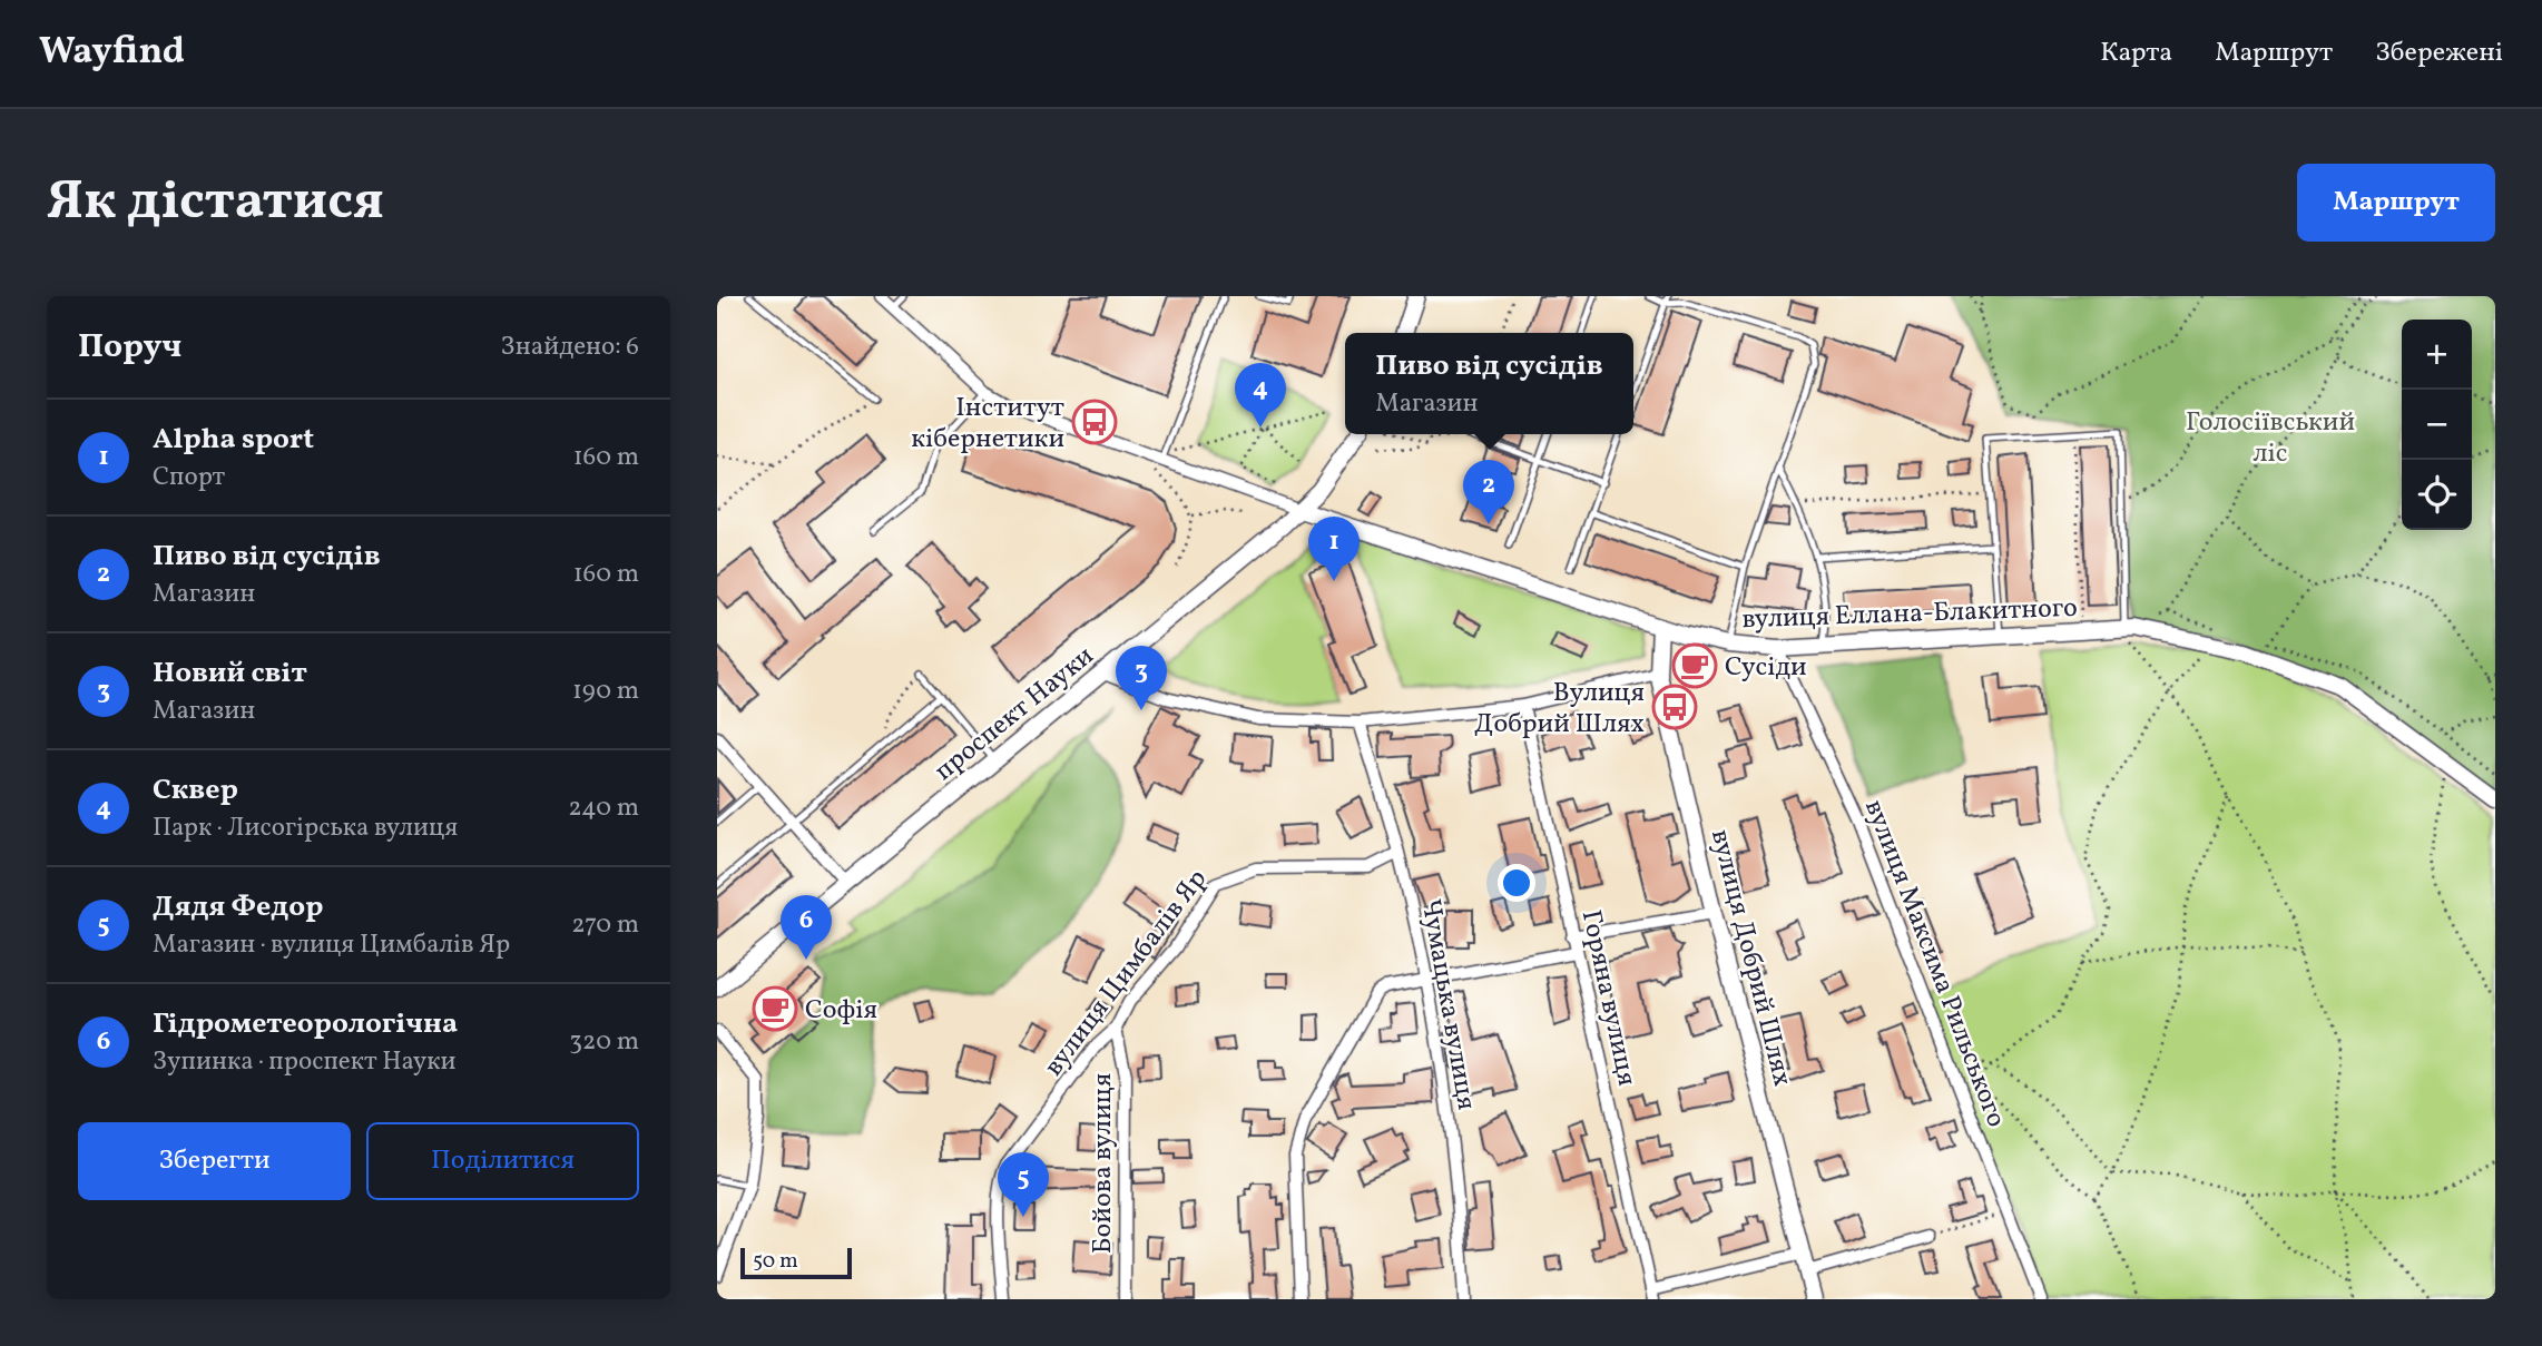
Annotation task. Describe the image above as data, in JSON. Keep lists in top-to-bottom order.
{
  "streets": {
    "street": [
      "вулиця Еллана-Блакитного",
      "проспект Науки",
      "вулиця Добрий Шлях",
      "вулиця Максима Рильського",
      "вулиця Цимбалів Яр",
      "Горяна вулиця",
      "Чумацька вулиця",
      "Бойова вулиця"
    ]
  },
  "crossings": [
    ["вулиця Еллана-Блакитного", "проспект Науки"],
    ["вулиця Еллана-Блакитного", "вулиця Добрий Шлях"],
    ["вулиця Еллана-Блакитного", "вулиця Максима Рильського"],
    ["вулиця Цимбалів Яр", "Чумацька вулиця"],
    ["вулиця Цимбалів Яр", "Бойова вулиця"]
  ],
  "parks": ["Голосіївський ліс"],
  "places": {
    "bus stop": ["Інститут кібернетики", "Вулиця Добрий Шлях"],
    "cafe": ["Сусіди", "Софія"]
  },
  "scale_bar": "50 m",
  "page": {
    "header": "Wayfind",
    "nav": ["Карта", "Маршрут", "Збережені"],
    "buttons": [
      "Маршрут",
      ["Зберегти", "Поділитися"]
    ],
    "title": "Як дістатися",
    "heading": ["Поруч", "Знайдено: 6"],
    "map_buttons": ["+", "−"],
    "popup": ["Пиво від сусідів", "Магазин"],
    "pins": [
      "4",
      "2",
      "1",
      "3",
      "6",
      "5"
    ],
    "list": [
      {
        "mark": "1",
        "name": "Alpha sport",
        "note": "Спорт",
        "value": "160 m"
      },
      {
        "mark": "2",
        "name": "Пиво від сусідів",
        "note": "Магазин",
        "value": "160 m"
      },
      {
        "mark": "3",
        "name": "Новий світ",
        "note": "Магазин",
        "value": "190 m"
      },
      {
        "mark": "4",
        "name": "Сквер",
        "note": "Парк · Лисогірська вулиця",
        "value": "240 m"
      },
      {
        "mark": "5",
        "name": "Дядя Федор",
        "note": "Магазин · вулиця Цимбалів Яр",
        "value": "270 m"
      },
      {
        "mark": "6",
        "name": "Гідрометеорологічна",
        "note": "Зупинка · проспект Науки",
        "value": "320 m"
      }
    ],
    "scale": "50 m"
  }
}
